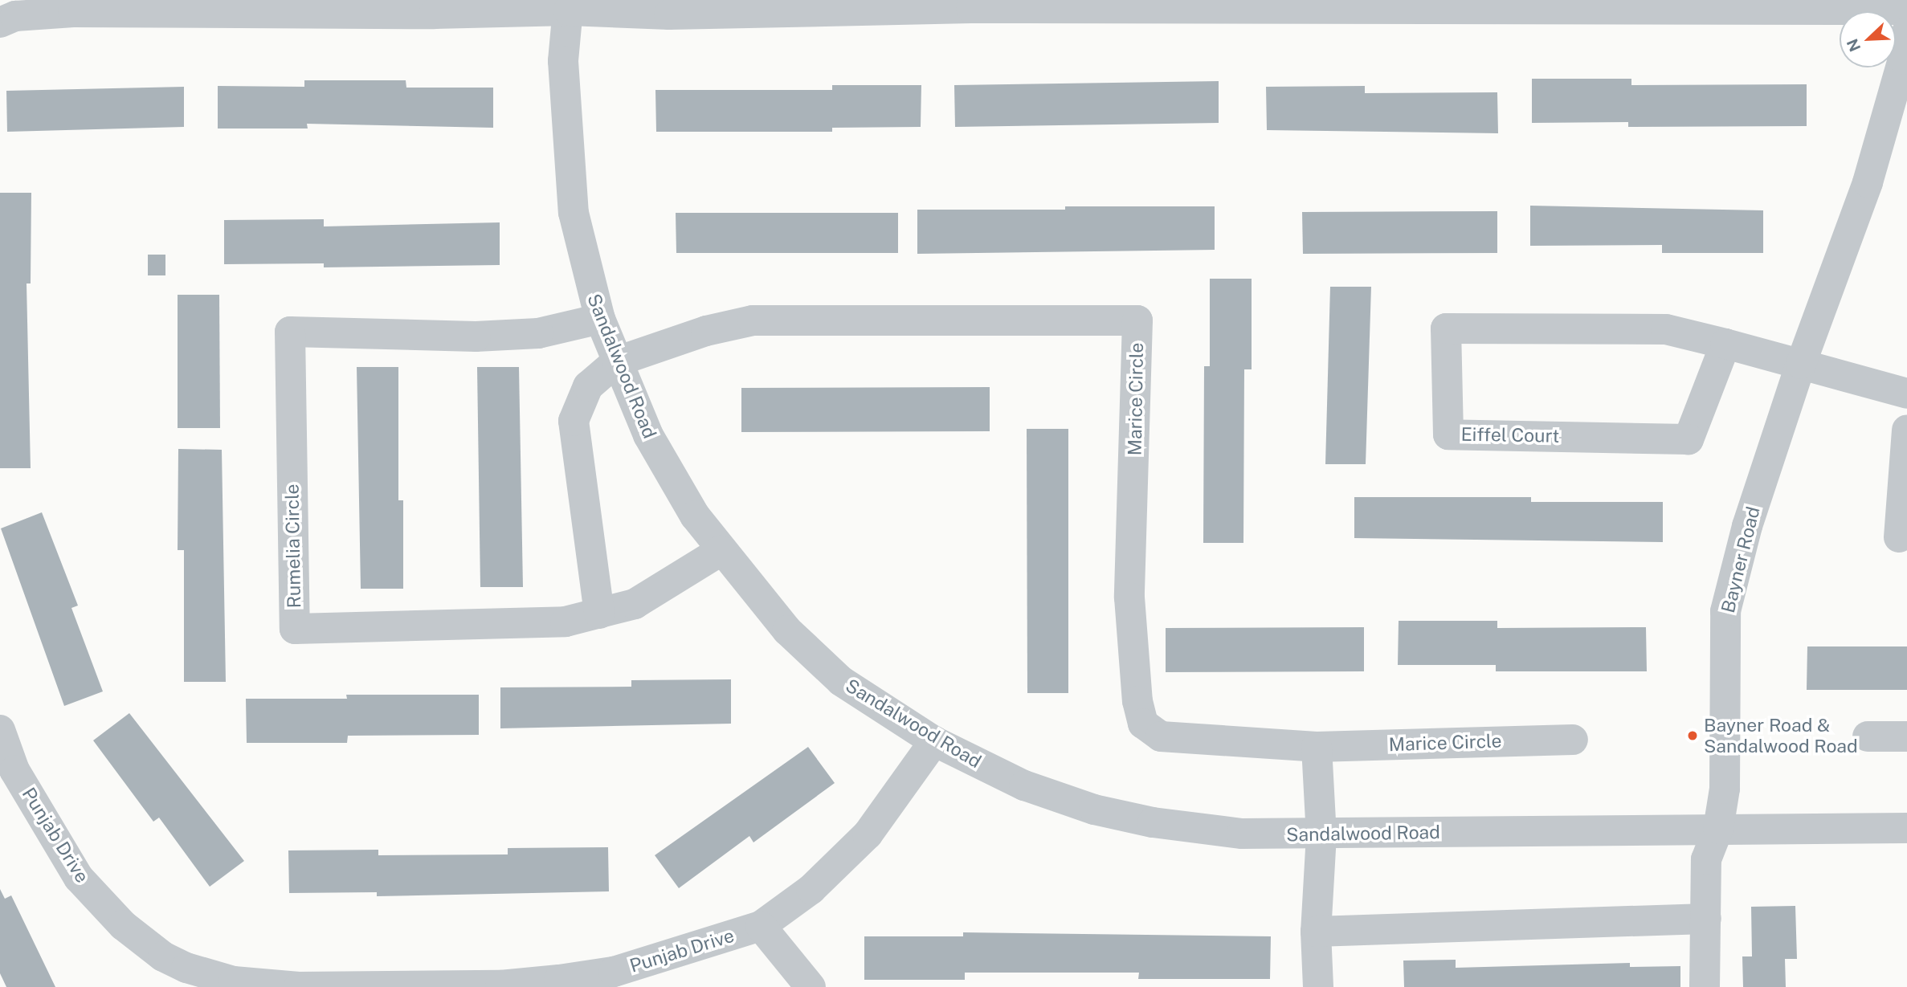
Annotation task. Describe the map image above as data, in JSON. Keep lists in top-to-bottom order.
{
  "streets": {
    "street": [
      "Sandalwood Road",
      "Marice Circle",
      "Eiffel Court",
      "Rumelia Circle",
      "Bayner Road",
      "Punjab Drive"
    ]
  },
  "crossings": [
    ["Sandalwood Road", "Marice Circle"],
    ["Sandalwood Road", "Rumelia Circle"],
    ["Sandalwood Road", "Bayner Road"],
    ["Sandalwood Road", "Punjab Drive"],
    ["Eiffel Court", "Bayner Road"]
  ],
  "places": ["Bayner Road & Sandalwood Road"],
  "north": "bottom left"
}
